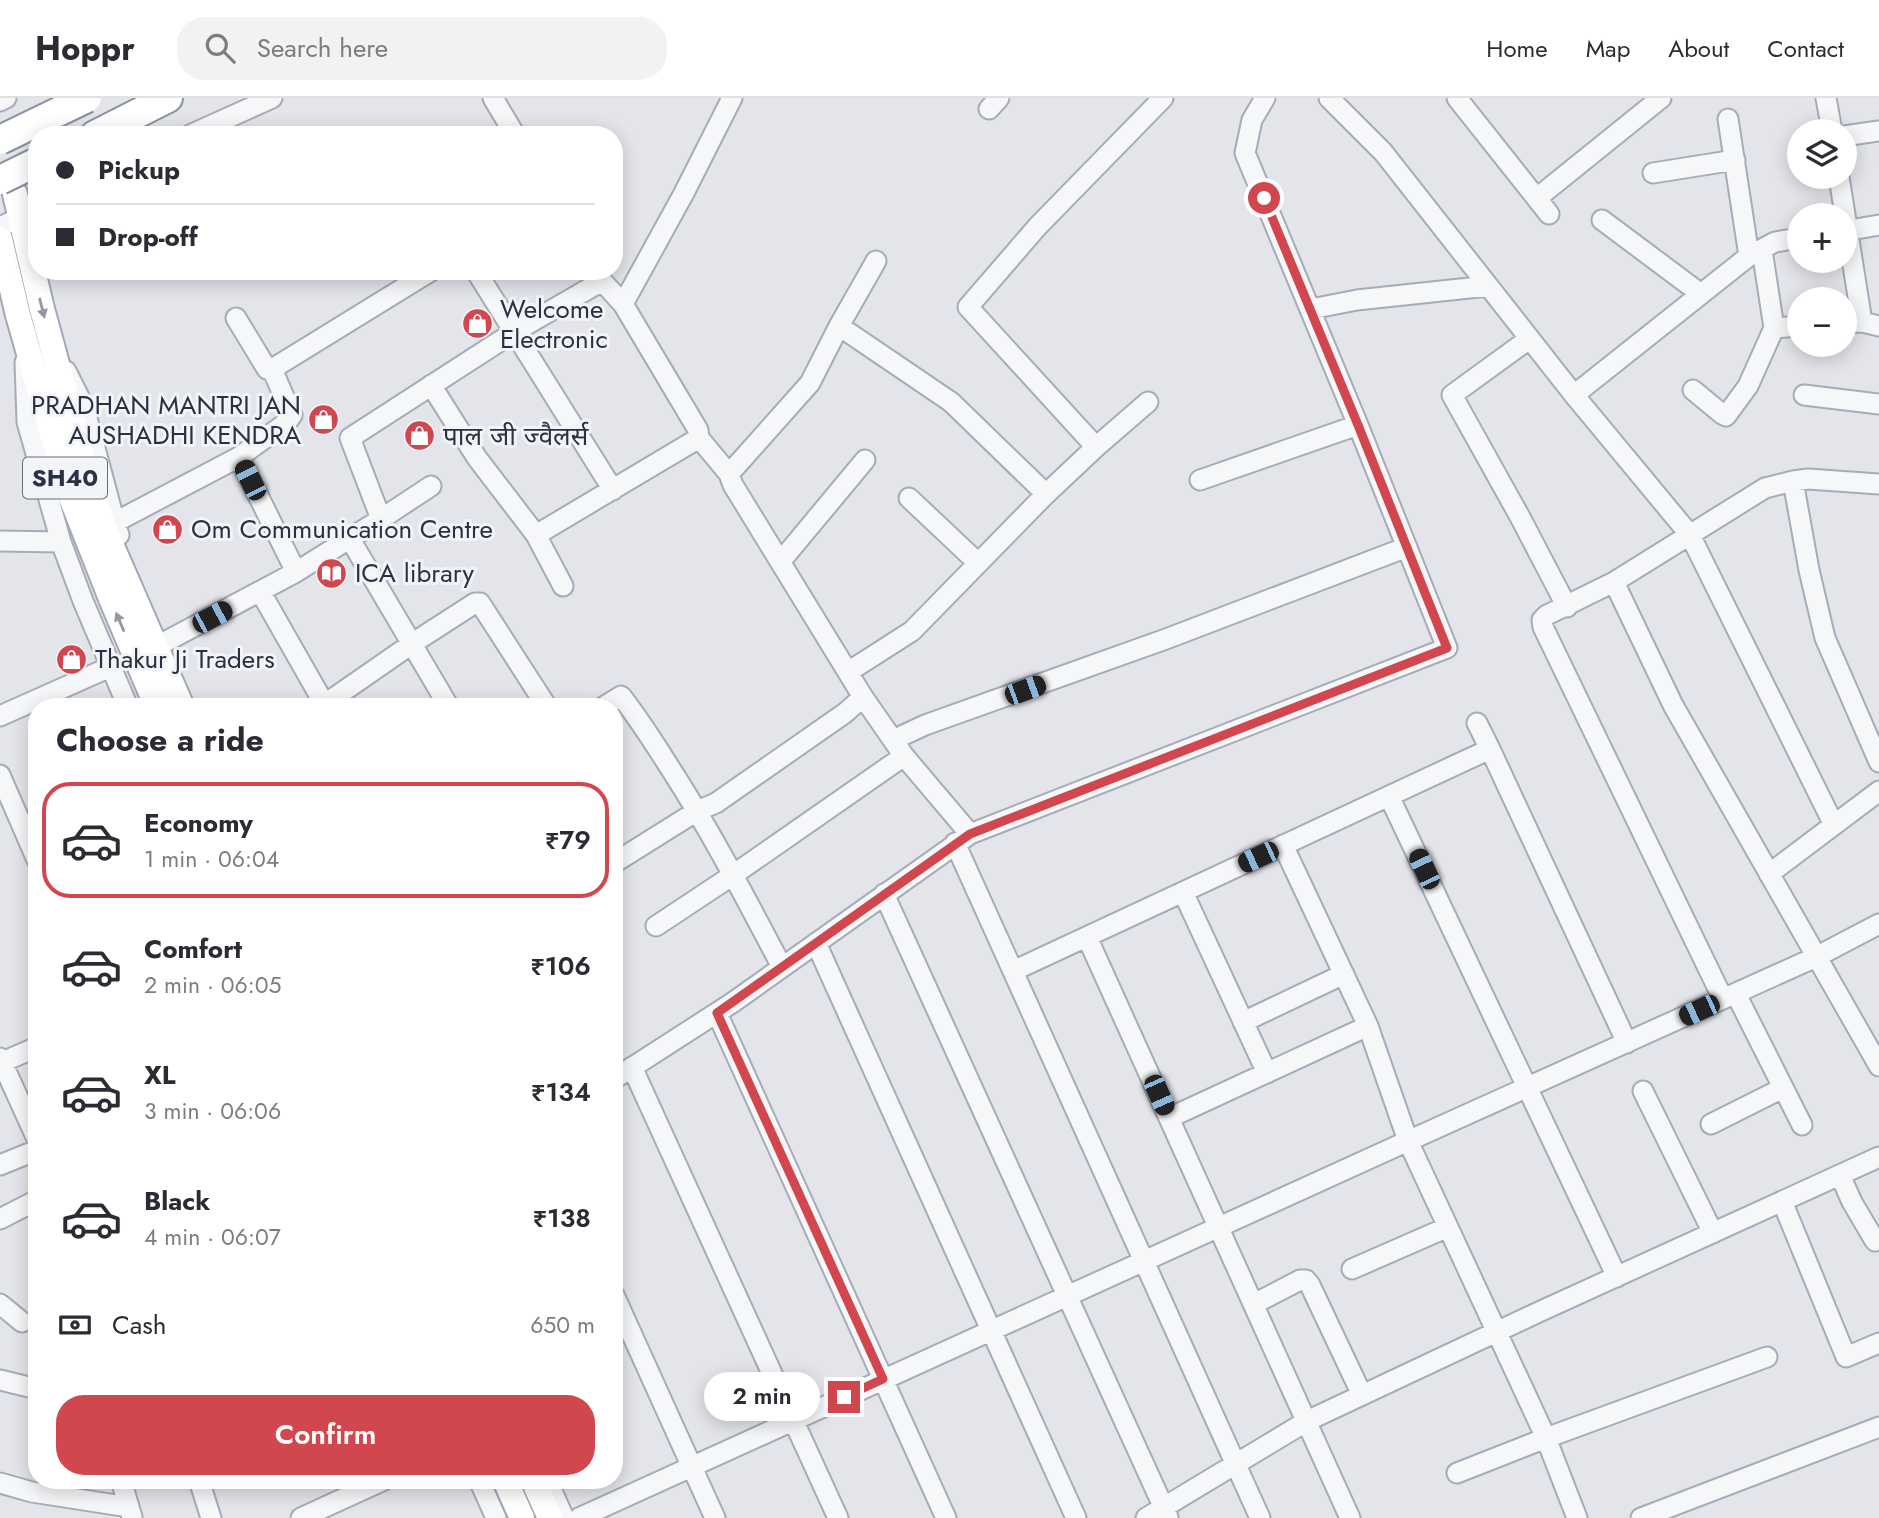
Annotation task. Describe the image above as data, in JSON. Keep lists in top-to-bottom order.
{
  "streets": {
    "main road": ["SH40"]
  },
  "places": {
    "shop": [
      "Welcome Electronic",
      "PRADHAN MANTRI JAN AUSHADHI KENDRA",
      "पाल जी ज्वैलर्स",
      "Om Communication Centre",
      "Thakur Ji Traders"
    ],
    "library": ["ICA library"]
  },
  "page": {
    "header": "Hoppr",
    "search": "Search here",
    "nav": [
      "Home",
      "Map",
      "About",
      "Contact"
    ],
    "map_buttons": ["+", "−"],
    "banner": ["Pickup", "Drop-off"],
    "heading": "Choose a ride",
    "list": [
      {
        "name": "Economy",
        "note": "1 min · 06:04",
        "value": "₹79"
      },
      {
        "name": "Comfort",
        "note": "2 min · 06:05",
        "value": "₹106"
      },
      {
        "name": "XL",
        "note": "3 min · 06:06",
        "value": "₹134"
      },
      {
        "name": "Black",
        "note": "4 min · 06:07",
        "value": "₹138"
      }
    ],
    "pay": ["Cash", "650 m"],
    "bubble": "2 min",
    "buttons": "Confirm"
  }
}
